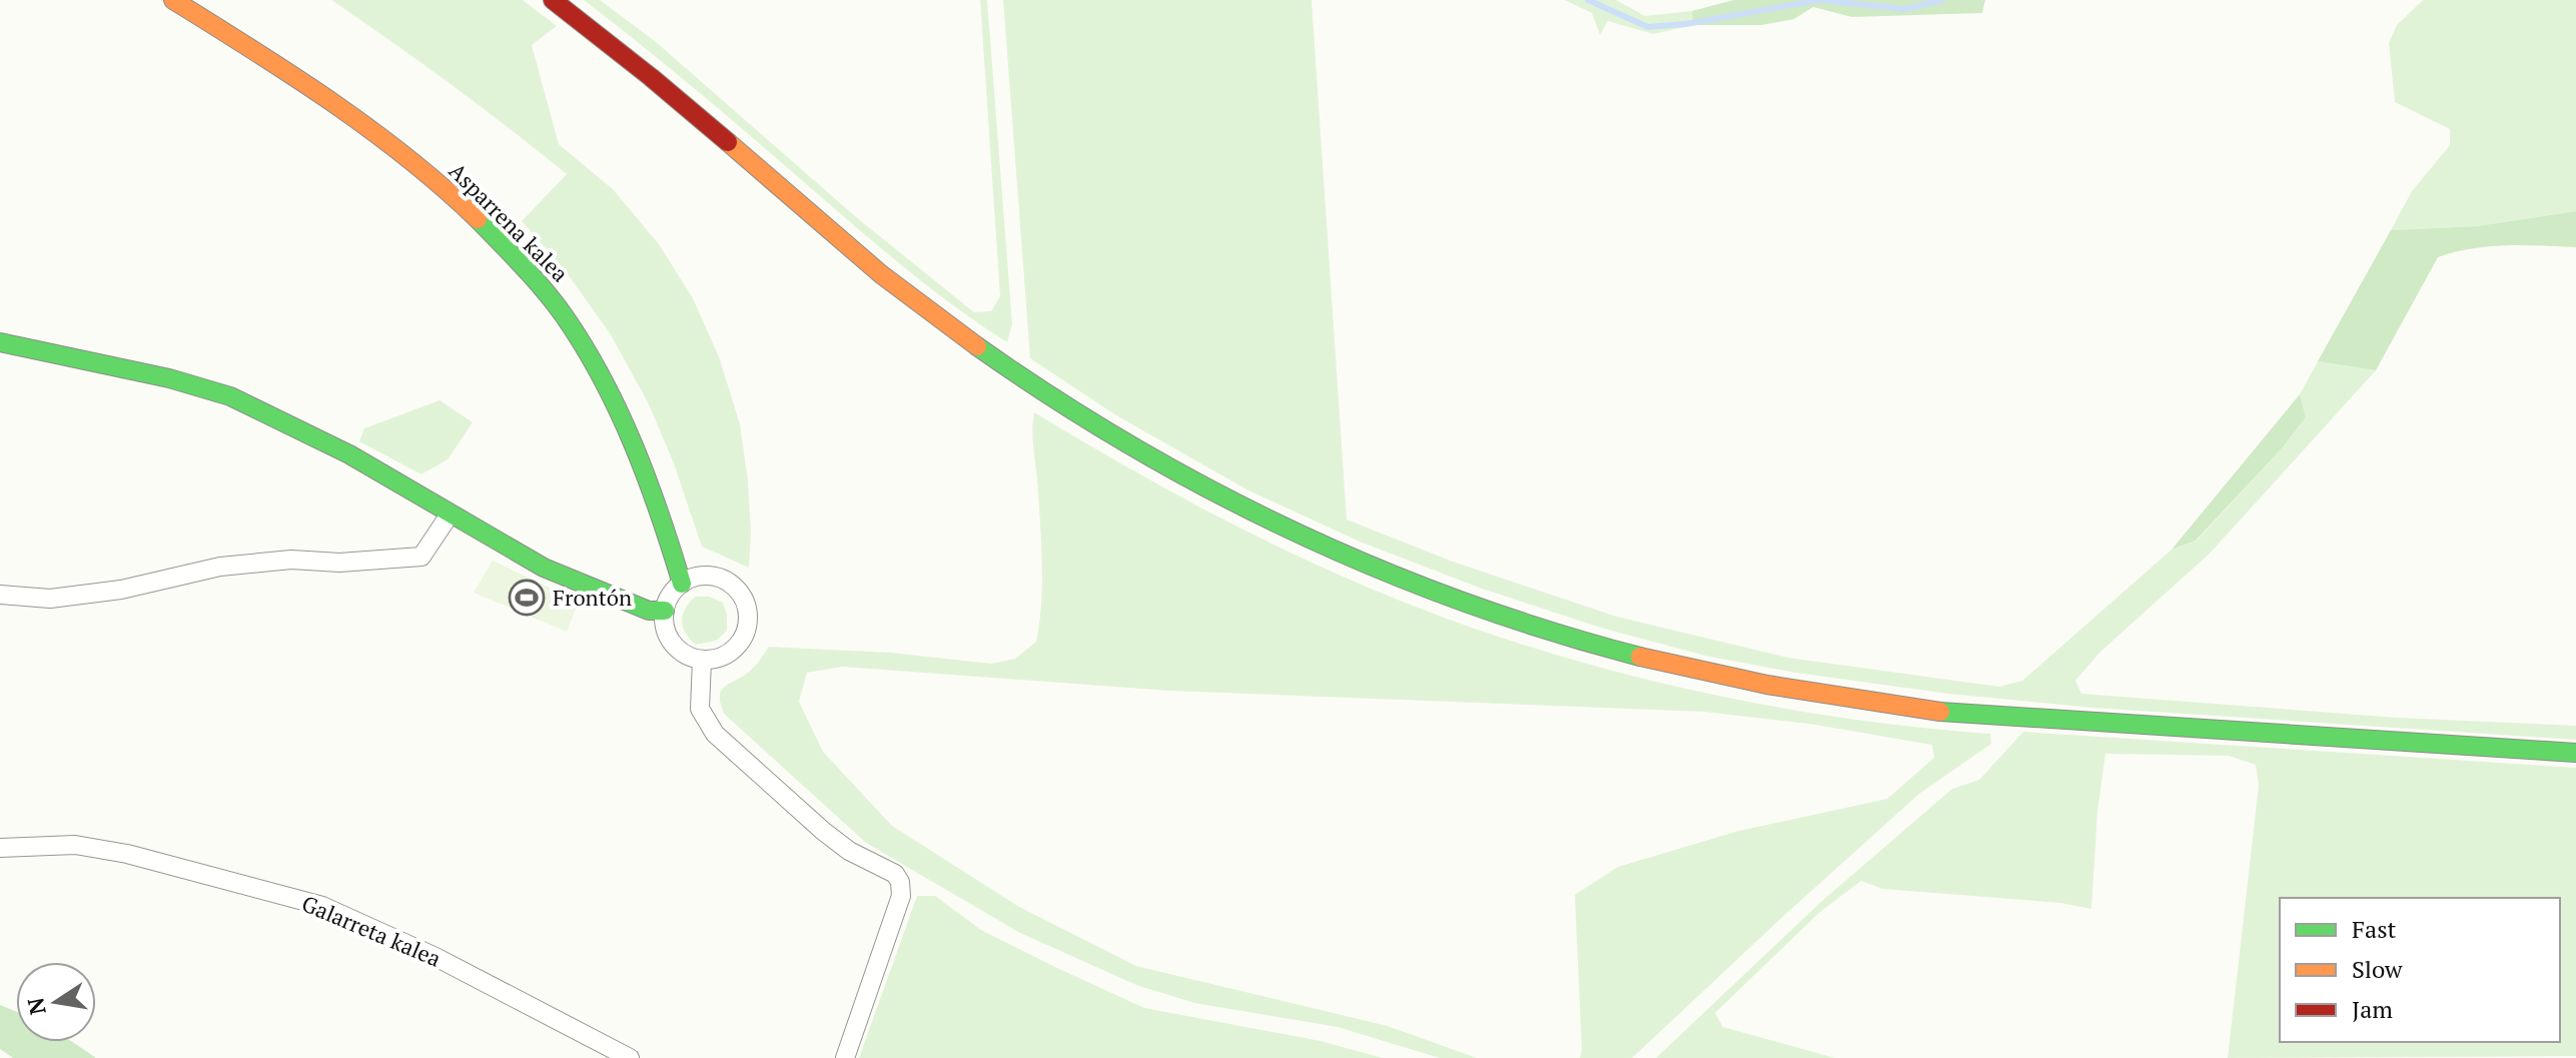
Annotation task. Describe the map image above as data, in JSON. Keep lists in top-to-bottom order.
{
  "streets": {
    "main road": ["Asparrena kalea"],
    "street": ["Galarreta kalea"]
  },
  "places": {
    "sports": ["Frontón"]
  },
  "legend": ["Fast", "Slow", "Jam"],
  "north": "left"
}
